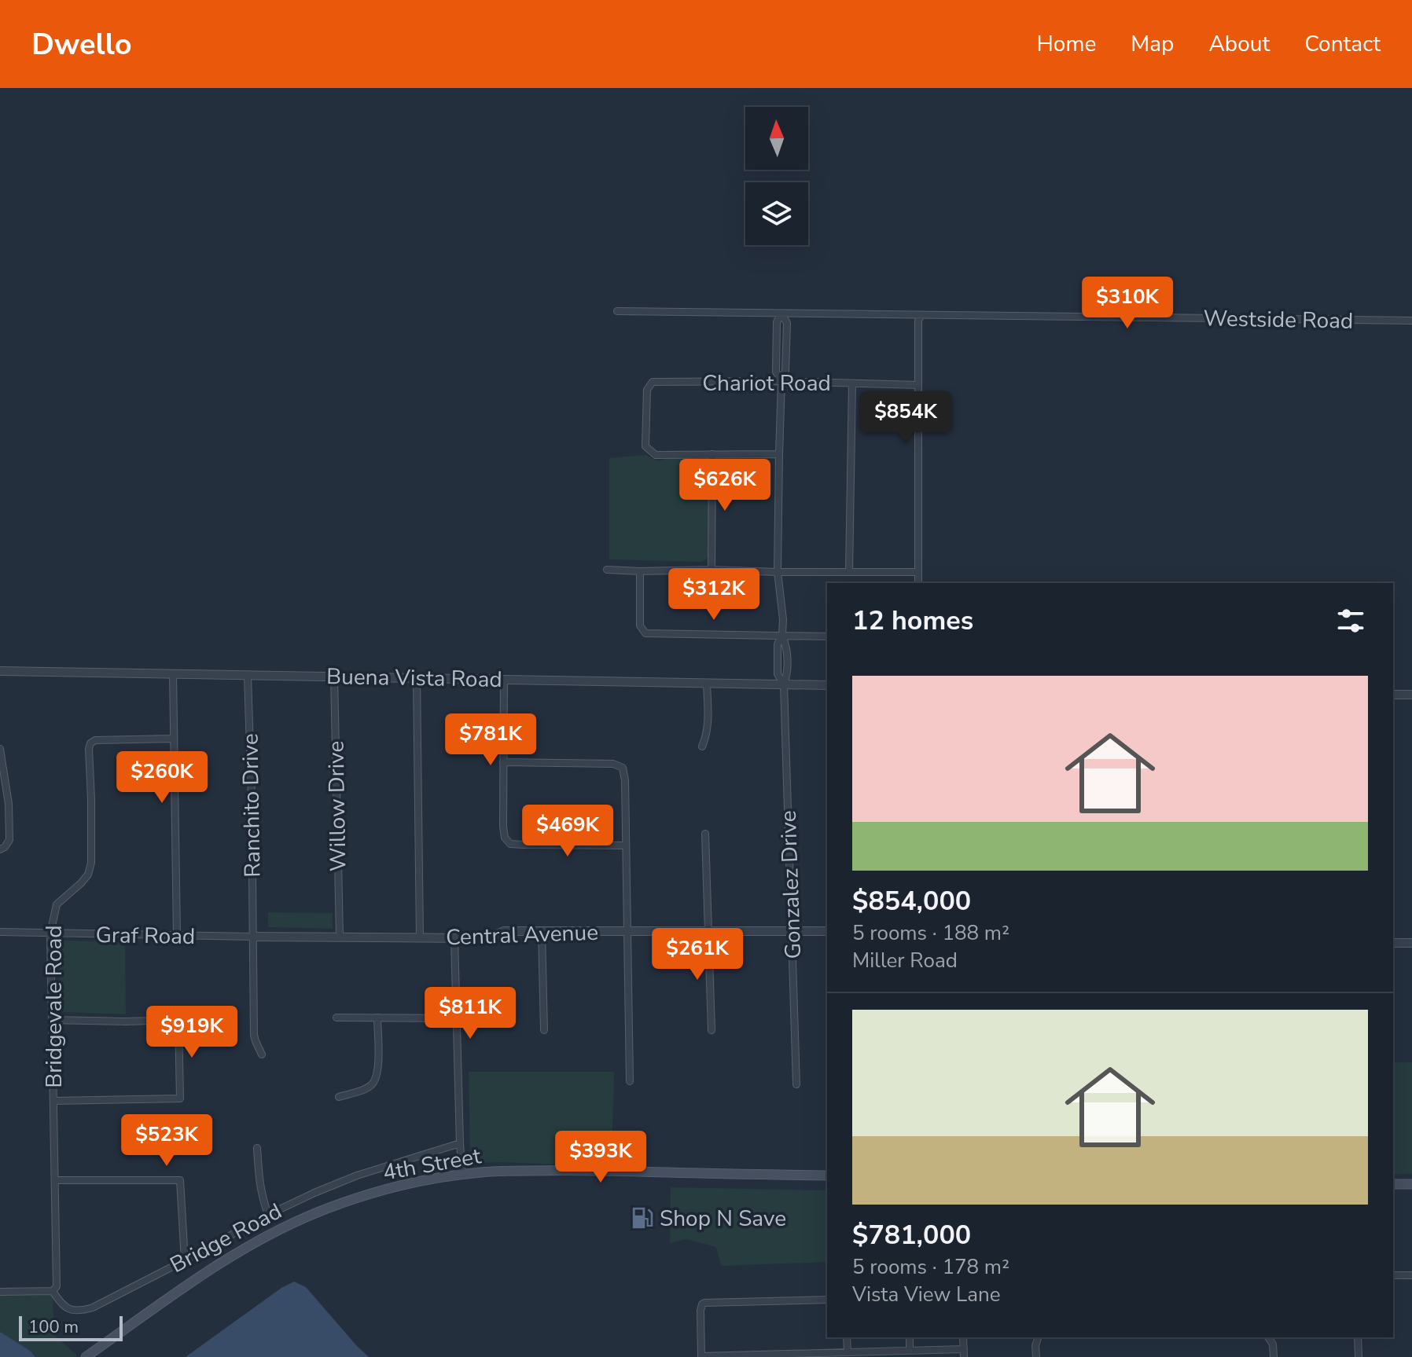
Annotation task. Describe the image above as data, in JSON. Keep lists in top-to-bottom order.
{
  "streets": {
    "main road": ["4th Street"],
    "street": [
      "Westside Road",
      "Chariot Road",
      "Buena Vista Road",
      "Ranchito Drive",
      "Willow Drive",
      "Gonzalez Drive",
      "Central Avenue",
      "Graf Road",
      "Bridgevale Road",
      "Bridge Road"
    ]
  },
  "crossings": [
    ["Westside Road", "Gonzalez Drive"],
    ["Chariot Road", "Gonzalez Drive"],
    ["Buena Vista Road", "Ranchito Drive"],
    ["Buena Vista Road", "Willow Drive"],
    ["Buena Vista Road", "Gonzalez Drive"],
    ["Ranchito Drive", "Central Avenue"],
    ["Ranchito Drive", "Graf Road"],
    ["Willow Drive", "Central Avenue"],
    ["Gonzalez Drive", "Central Avenue"],
    ["Central Avenue", "Graf Road"],
    ["Graf Road", "Bridgevale Road"],
    ["Bridgevale Road", "Bridge Road"]
  ],
  "places": {
    "fuel station": ["Shop N Save"]
  },
  "scale_bar": "100 m",
  "north": "top",
  "page": {
    "header": "Dwello",
    "nav": [
      "Home",
      "Map",
      "About",
      "Contact"
    ],
    "price": [
      "$310K",
      "$854K",
      "$626K",
      "$312K",
      "$781K",
      "$260K",
      "$469K",
      "$261K",
      "$811K",
      "$919K",
      "$523K",
      "$393K"
    ],
    "heading": "12 homes",
    "list": [
      {
        "name": "$854,000",
        "note": "5 rooms · 188 m² · Miller Road"
      },
      {
        "name": "$781,000",
        "note": "5 rooms · 178 m² · Vista View Lane"
      }
    ],
    "scale": "100 m"
  }
}
